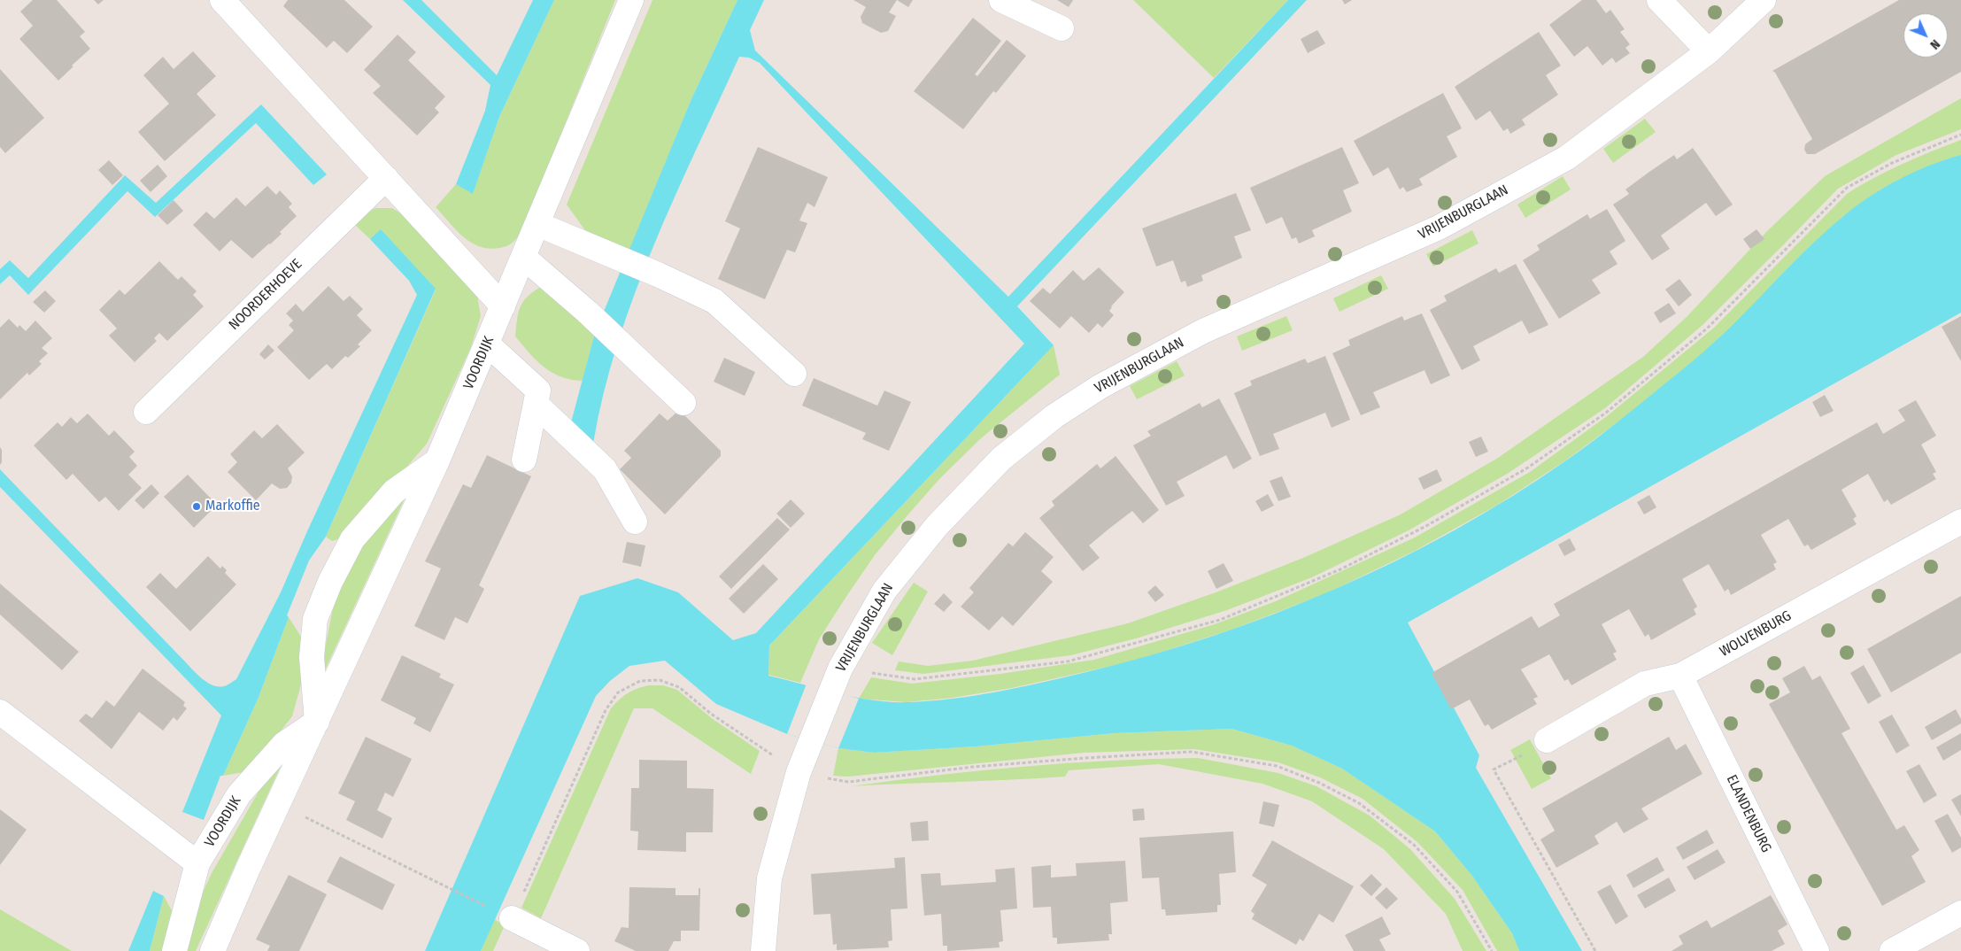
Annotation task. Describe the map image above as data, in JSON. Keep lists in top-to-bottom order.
{
  "streets": {
    "street": [
      "VRIJENBURGLAAN",
      "NOORDERHOEVE",
      "VOORDIJK",
      "WOLVENBURG",
      "ELANDENBURG"
    ]
  },
  "crossings": [
    ["WOLVENBURG", "ELANDENBURG"]
  ],
  "places": ["Markoffie"],
  "north": "bottom right"
}
